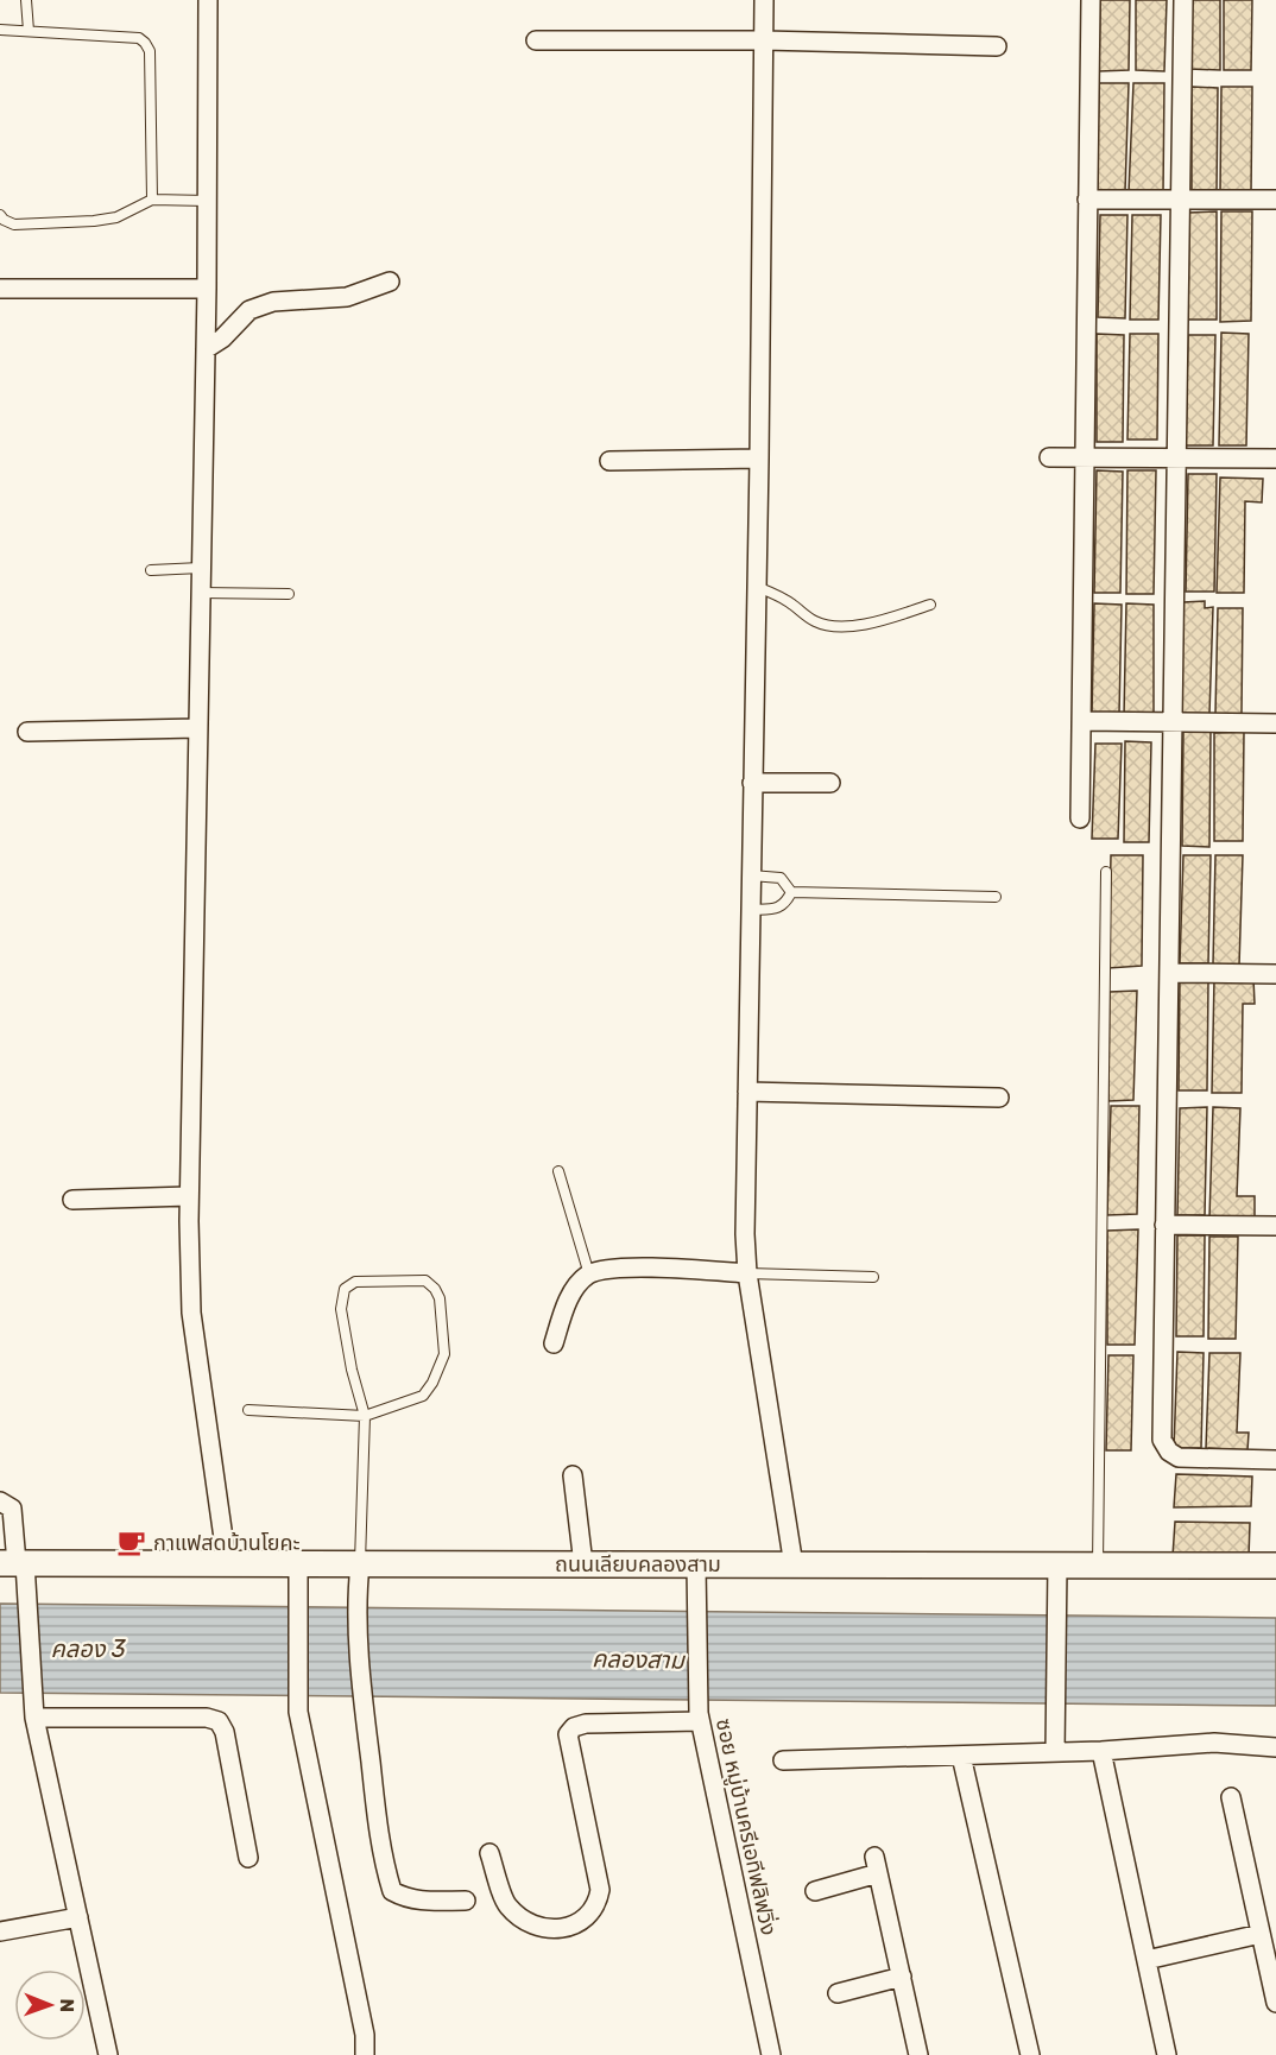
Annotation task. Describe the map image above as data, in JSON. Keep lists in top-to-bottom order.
{
  "streets": {
    "main road": ["ถนนเลียบคลองสาม"],
    "street": ["ซอย หมู่บ้านครีเอทีฟลิฟวิ่ง"]
  },
  "crossings": [
    ["ถนนเลียบคลองสาม", "ซอย หมู่บ้านครีเอทีฟลิฟวิ่ง"]
  ],
  "water": ["คลอง 3", "คลองสาม"],
  "places": {
    "cafe": ["กาแฟสดบ้านโยคะ"]
  },
  "north": "right"
}
